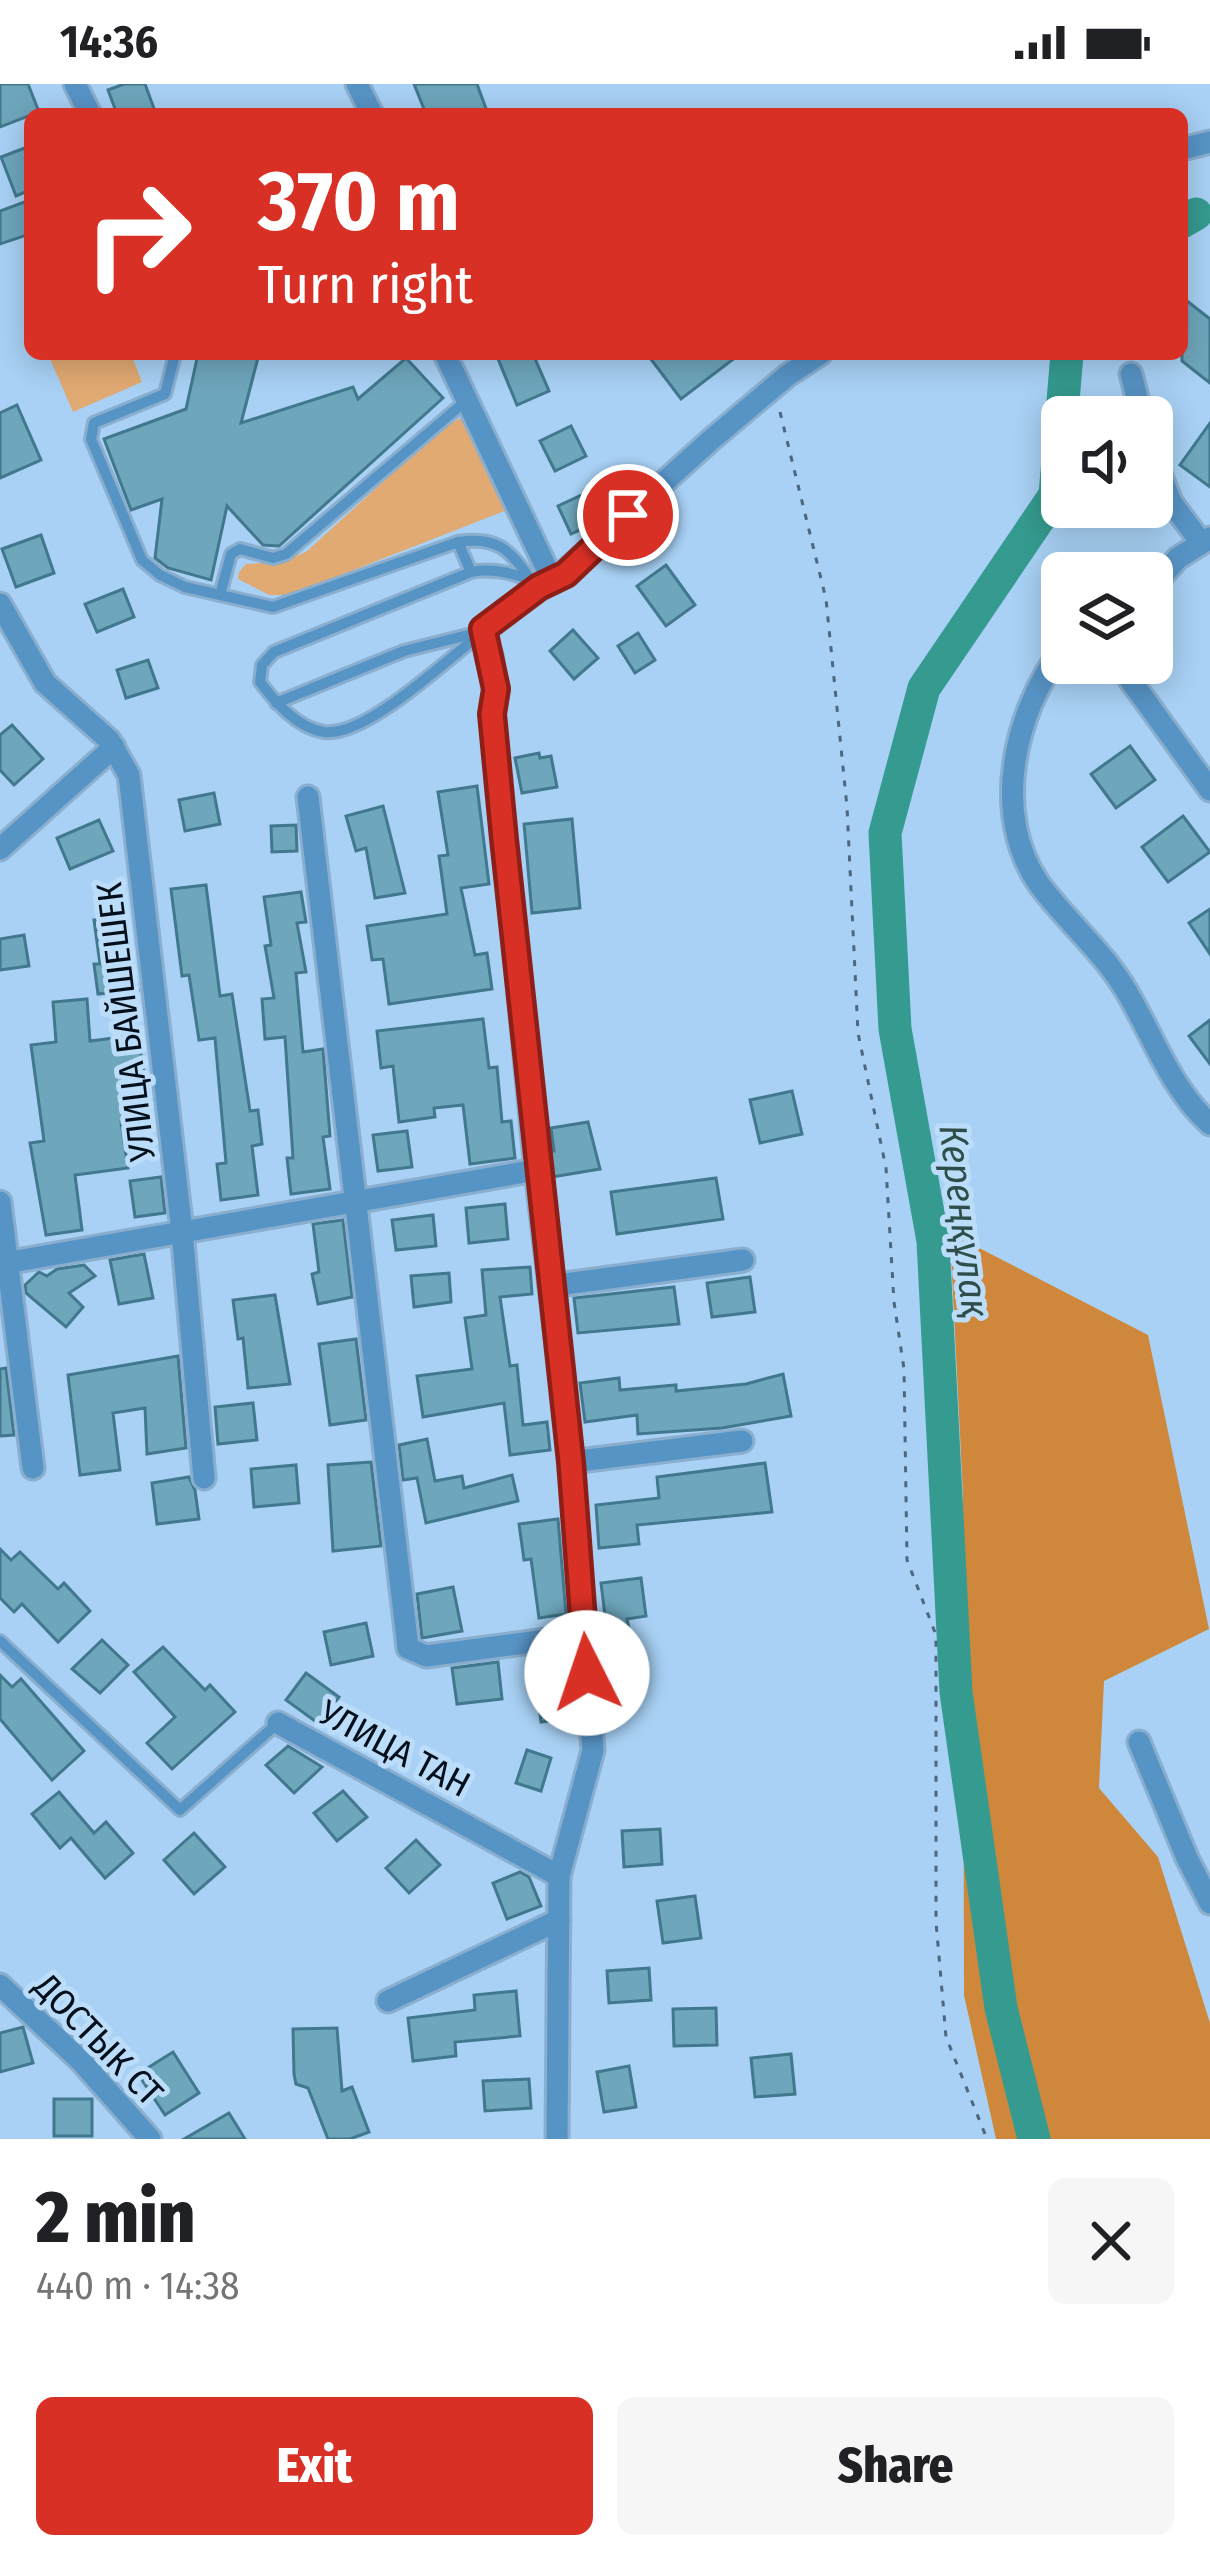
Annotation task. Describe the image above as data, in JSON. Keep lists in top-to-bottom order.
{
  "streets": {
    "street": ["УЛИЦА БАЙШЕШЕК", "УЛИЦА ТАН", "ДОСТЫК СТ"]
  },
  "water": ["Кереңқұлақ"],
  "page": {
    "status": "14:36",
    "turn": ["370 m", "Turn right"],
    "heading": ["2 min", "440 m · 14:38"],
    "buttons": ["Exit", "Share"]
  }
}
